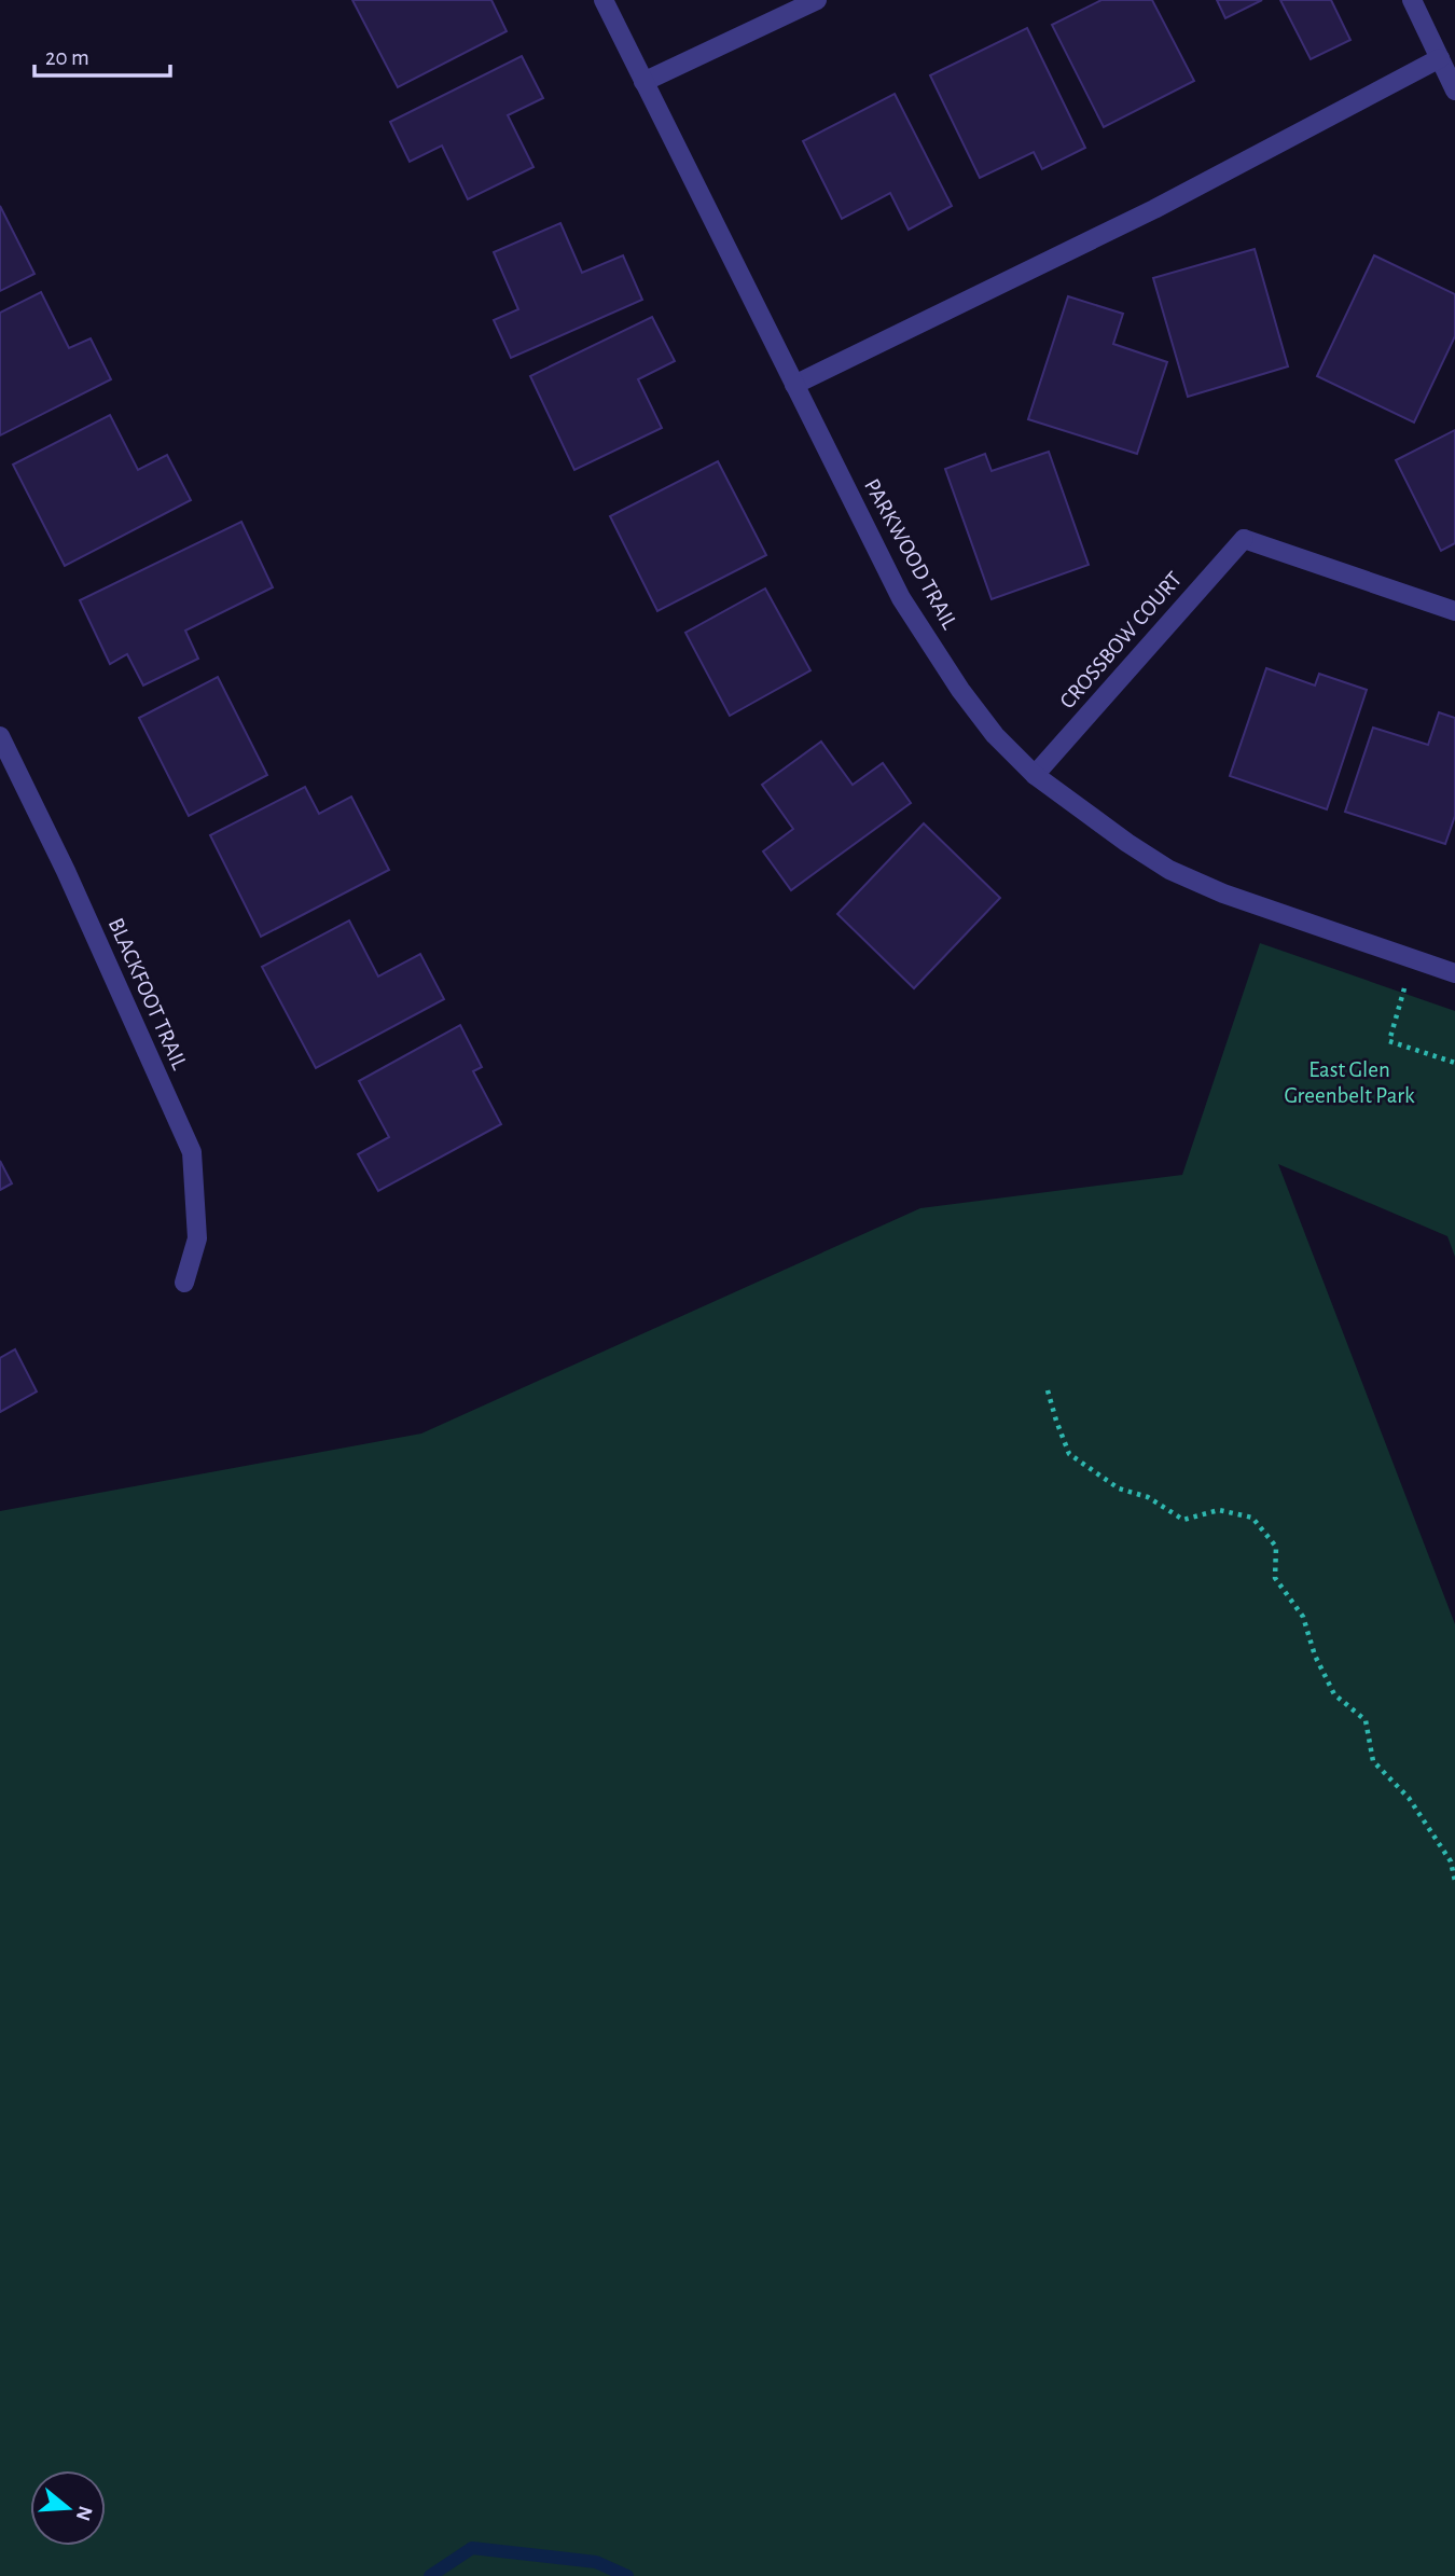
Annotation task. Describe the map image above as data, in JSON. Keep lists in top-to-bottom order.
{
  "streets": {
    "street": ["PARKWOOD TRAIL", "CROSSBOW COURT", "BLACKFOOT TRAIL"]
  },
  "crossings": [
    ["PARKWOOD TRAIL", "CROSSBOW COURT"]
  ],
  "parks": ["East Glen Greenbelt Park"],
  "scale_bar": "20 m",
  "north": "right"
}
